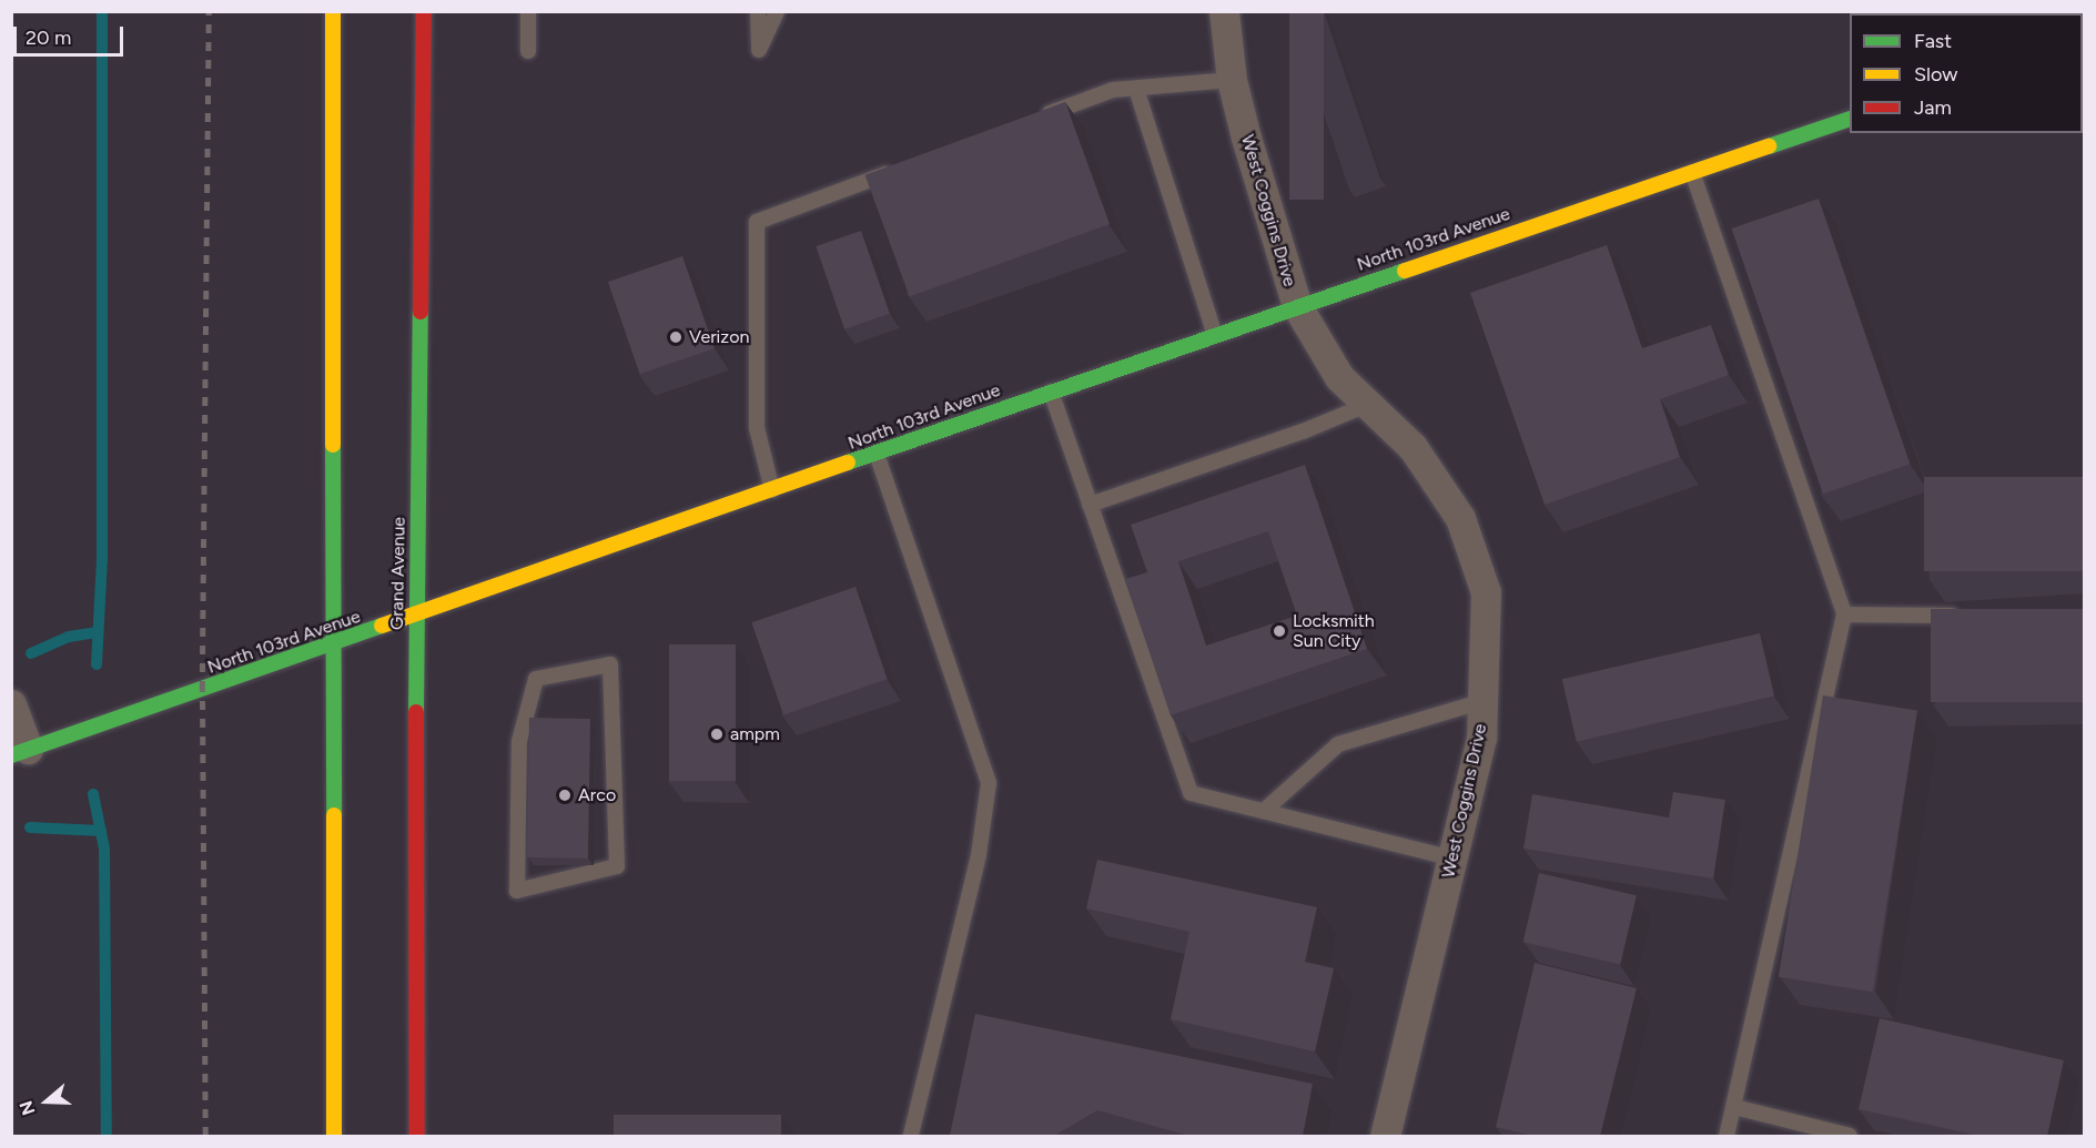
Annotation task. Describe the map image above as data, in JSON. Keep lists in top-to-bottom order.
{
  "streets": {
    "main road": ["North 103rd Avenue", "Grand Avenue"],
    "street": ["West Coggins Drive"]
  },
  "crossings": [
    ["West Coggins Drive", "North 103rd Avenue"],
    ["North 103rd Avenue", "Grand Avenue"]
  ],
  "places": [
    "Verizon",
    "Locksmith Sun City",
    "ampm",
    "Arco"
  ],
  "legend": ["Fast", "Slow", "Jam"],
  "scale_bar": "20 m",
  "north": "left"
}
